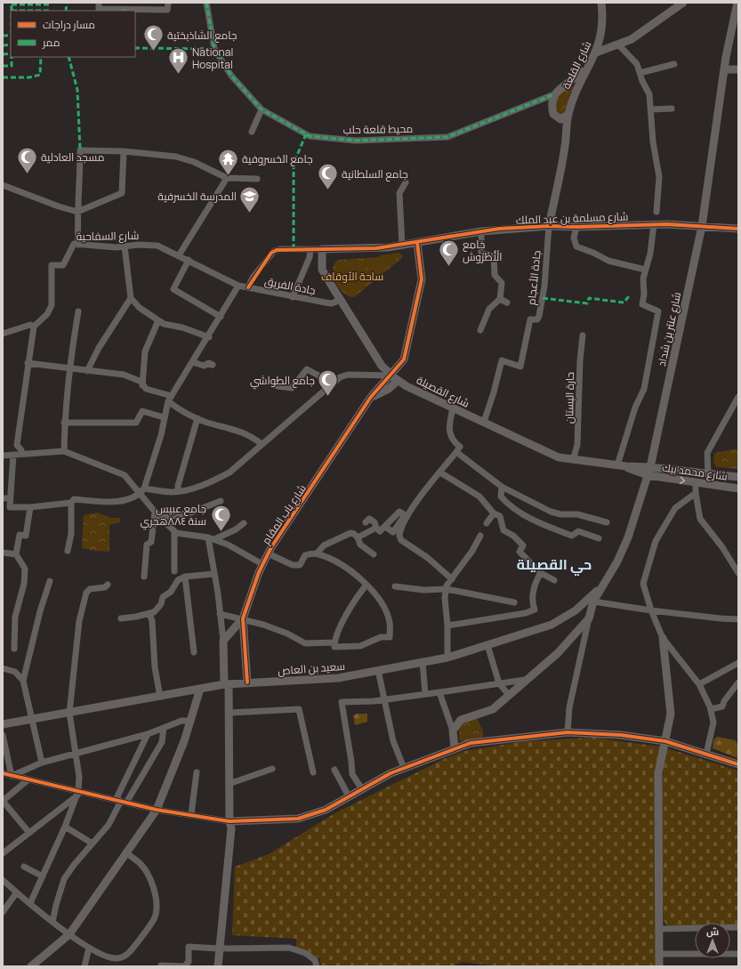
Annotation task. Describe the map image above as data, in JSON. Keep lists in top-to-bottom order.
{
  "streets": {
    "street": [
      "شارع القلعة",
      "محيط قلعة حلب",
      "شارع مسلمة بن عبد الملك",
      "شارع السفاحية",
      "جادة الأعجام",
      "جادة الفريق",
      "شارع عنتر بن شداد",
      "شارع القصيلة",
      "حارة البستان",
      "شارع محمد بيك",
      "شارع باب المقام",
      "سعيد بن العاص"
    ]
  },
  "crossings": [
    ["شارع القلعة", "شارع مسلمة بن عبد الملك"],
    ["شارع القلعة", "جادة الأعجام"],
    ["شارع مسلمة بن عبد الملك", "جادة الأعجام"],
    ["شارع مسلمة بن عبد الملك", "شارع عنتر بن شداد"],
    ["شارع مسلمة بن عبد الملك", "شارع القصيلة"],
    ["شارع مسلمة بن عبد الملك", "شارع باب المقام"],
    ["شارع السفاحية", "جادة الفريق"],
    ["جادة الأعجام", "شارع القصيلة"],
    ["جادة الفريق", "شارع القصيلة"],
    ["شارع عنتر بن شداد", "شارع القصيلة"],
    ["شارع عنتر بن شداد", "شارع محمد بيك"],
    ["شارع عنتر بن شداد", "سعيد بن العاص"],
    ["شارع القصيلة", "حارة البستان"],
    ["شارع القصيلة", "شارع محمد بيك"],
    ["شارع القصيلة", "شارع باب المقام"],
    ["شارع باب المقام", "سعيد بن العاص"]
  ],
  "districts": ["حي القصيلة"],
  "parks": ["ساحة الأوقاف"],
  "places": {
    "mosque": [
      "جامع الشاذبختية",
      "مسجد العادلية",
      "جامع السلطانية",
      "جَامِع الْأُطْرُوش",
      "جامع الطواشي",
      "جامع عبيس سنة ٨٨٤هجري"
    ],
    "hospital": ["National Hospital"],
    "temple": ["جامع الخسروفية"],
    "school or university": ["المدرسة الخسرفية"]
  },
  "legend": ["مسار دراجات", "ممر"],
  "north": "top"
}
